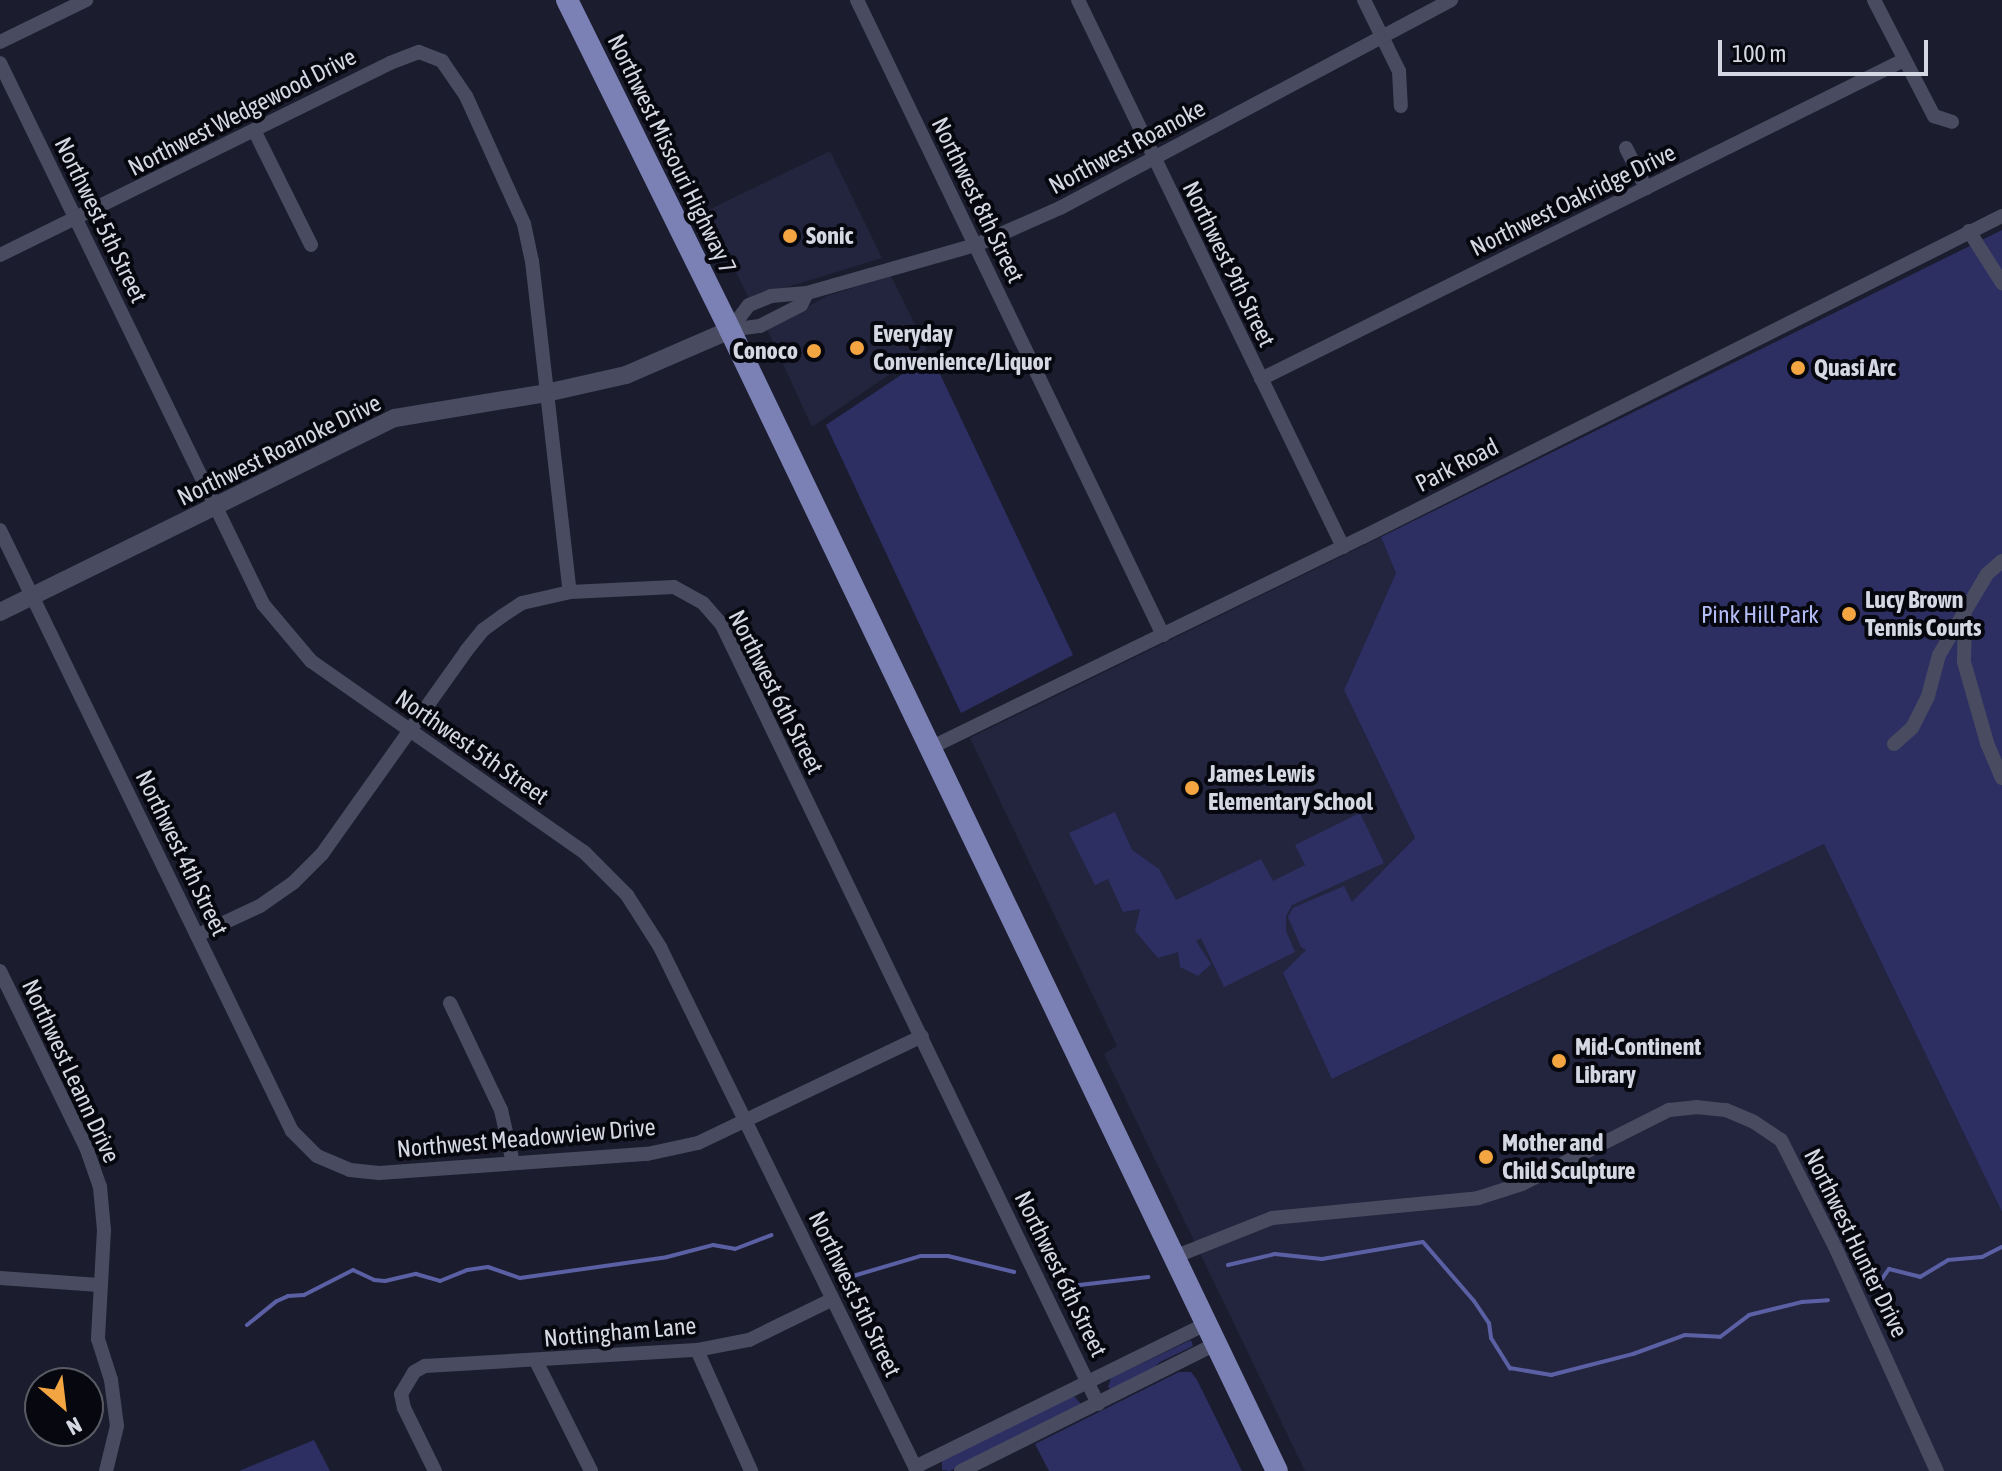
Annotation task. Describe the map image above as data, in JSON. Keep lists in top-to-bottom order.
{
  "streets": {
    "main road": ["Northwest Missouri Highway 7"],
    "street": [
      "Northwest Wedgewood Drive",
      "Northwest Roanoke",
      "Northwest 8th Street",
      "Northwest Oakridge Drive",
      "Northwest 5th Street",
      "Northwest 9th Street",
      "Northwest Roanoke Drive",
      "Park Road",
      "Northwest 6th Street",
      "Northwest 4th Street",
      "Northwest Leann Drive",
      "Northwest Meadowview Drive",
      "Northwest Hunter Drive",
      "Nottingham Lane"
    ]
  },
  "crossings": [
    ["Northwest Wedgewood Drive", "Northwest 5th Street"],
    ["Northwest Wedgewood Drive", "Northwest Roanoke Drive"],
    ["Northwest Roanoke", "Northwest Missouri Highway 7"],
    ["Northwest Roanoke", "Northwest 8th Street"],
    ["Northwest Roanoke", "Northwest 9th Street"],
    ["Northwest Roanoke", "Northwest Roanoke Drive"],
    ["Northwest Missouri Highway 7", "Northwest Roanoke Drive"],
    ["Northwest Missouri Highway 7", "Park Road"],
    ["Northwest Missouri Highway 7", "Northwest Hunter Drive"],
    ["Northwest 8th Street", "Park Road"],
    ["Northwest Oakridge Drive", "Northwest 9th Street"],
    ["Northwest 5th Street", "Northwest Roanoke Drive"],
    ["Northwest 5th Street", "Northwest 6th Street"],
    ["Northwest 5th Street", "Northwest Meadowview Drive"],
    ["Northwest 5th Street", "Nottingham Lane"],
    ["Northwest 9th Street", "Park Road"],
    ["Northwest Roanoke Drive", "Northwest 4th Street"],
    ["Northwest 6th Street", "Northwest 4th Street"],
    ["Northwest 6th Street", "Northwest Meadowview Drive"],
    ["Northwest 4th Street", "Northwest Meadowview Drive"]
  ],
  "parks": ["Pink Hill Park"],
  "places": [
    "Sonic",
    "Everyday Convenience/Liquor",
    "Conoco",
    "Quasi Arc",
    "Lucy Brown Tennis Courts",
    "James Lewis Elementary School",
    "Mid-Continent Library",
    "Mother and Child Sculpture"
  ],
  "scale_bar": "100 m",
  "north": "bottom right"
}
